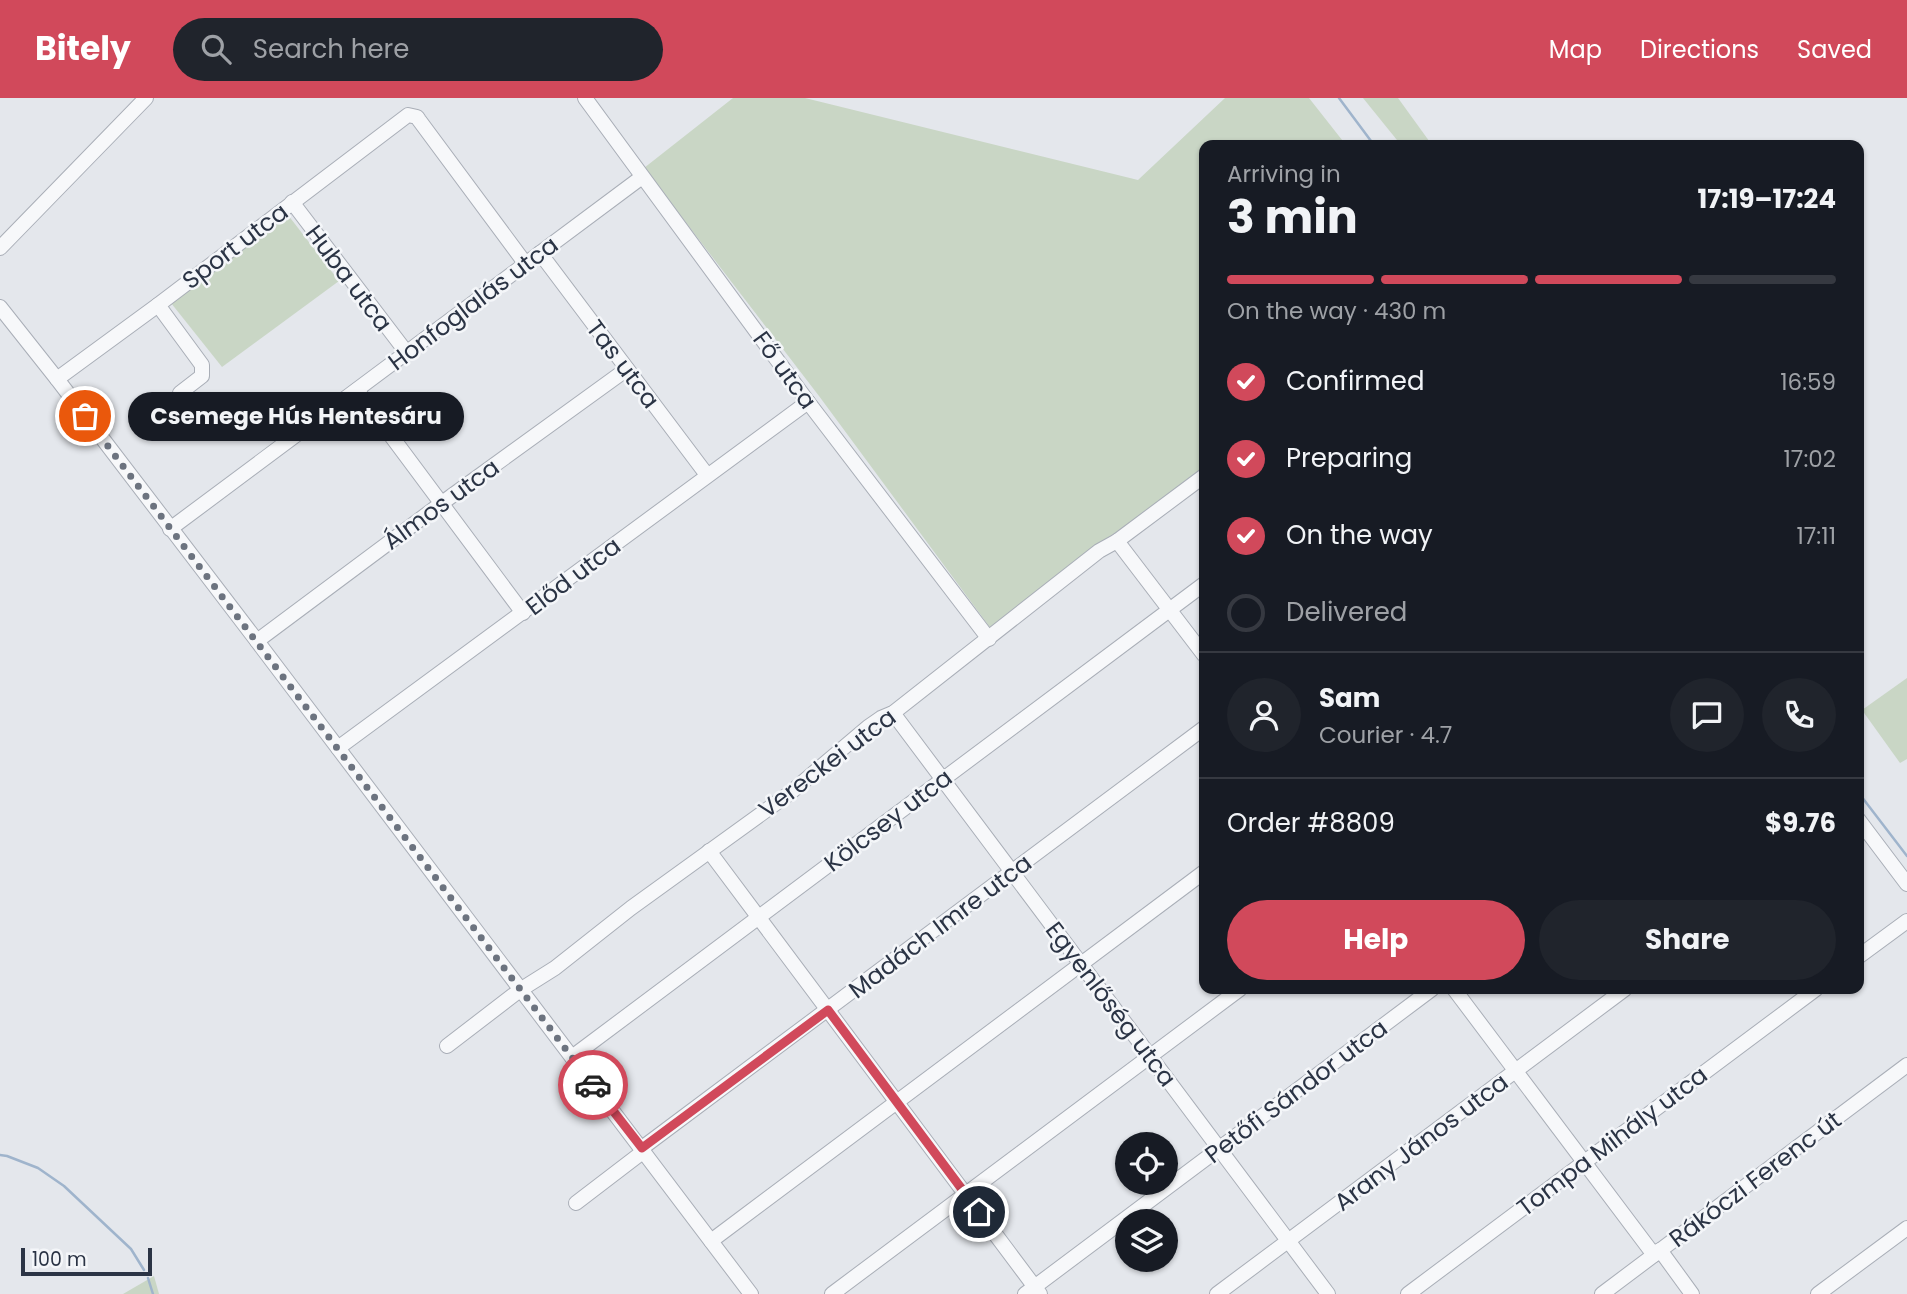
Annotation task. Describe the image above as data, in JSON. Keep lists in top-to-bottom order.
{
  "streets": {
    "street": [
      "Sport utca",
      "Huba utca",
      "Honfoglalás utca",
      "Tas utca",
      "Fő utca",
      "Álmos utca",
      "Előd utca",
      "Vereckei utca",
      "Kölcsey utca",
      "Madách Imre utca",
      "Egyenlőség utca",
      "Petőfi Sándor utca",
      "Tompa Mihály utca",
      "Arany János utca",
      "Rákóczi Ferenc út"
    ]
  },
  "crossings": [
    ["Sport utca", "Huba utca"],
    ["Sport utca", "Honfoglalás utca"],
    ["Huba utca", "Honfoglalás utca"],
    ["Honfoglalás utca", "Tas utca"],
    ["Honfoglalás utca", "Fő utca"],
    ["Tas utca", "Álmos utca"],
    ["Tas utca", "Előd utca"],
    ["Fő utca", "Előd utca"],
    ["Fő utca", "Vereckei utca"],
    ["Vereckei utca", "Egyenlőség utca"],
    ["Kölcsey utca", "Egyenlőség utca"],
    ["Madách Imre utca", "Egyenlőség utca"],
    ["Egyenlőség utca", "Petőfi Sándor utca"],
    ["Egyenlőség utca", "Arany János utca"]
  ],
  "places": ["Csemege Hús Hentesáru"],
  "scale_bar": "100 m",
  "page": {
    "header": "Bitely",
    "search": "Search here",
    "nav": ["Map", "Directions", "Saved"],
    "heading": ["3 min", "Arriving in", "17:19–17:24"],
    "panel": [
      "Sam",
      "Courier · 4.7",
      "Order #8809",
      "$9.76"
    ],
    "bar": "On the way · 430 m",
    "list": [
      ["Confirmed", "16:59"],
      ["Preparing", "17:02"],
      ["On the way", "17:11"],
      "Delivered"
    ],
    "bubble": "Csemege Hús Hentesáru",
    "buttons": ["Help", "Share"],
    "scale": "100 m"
  }
}
